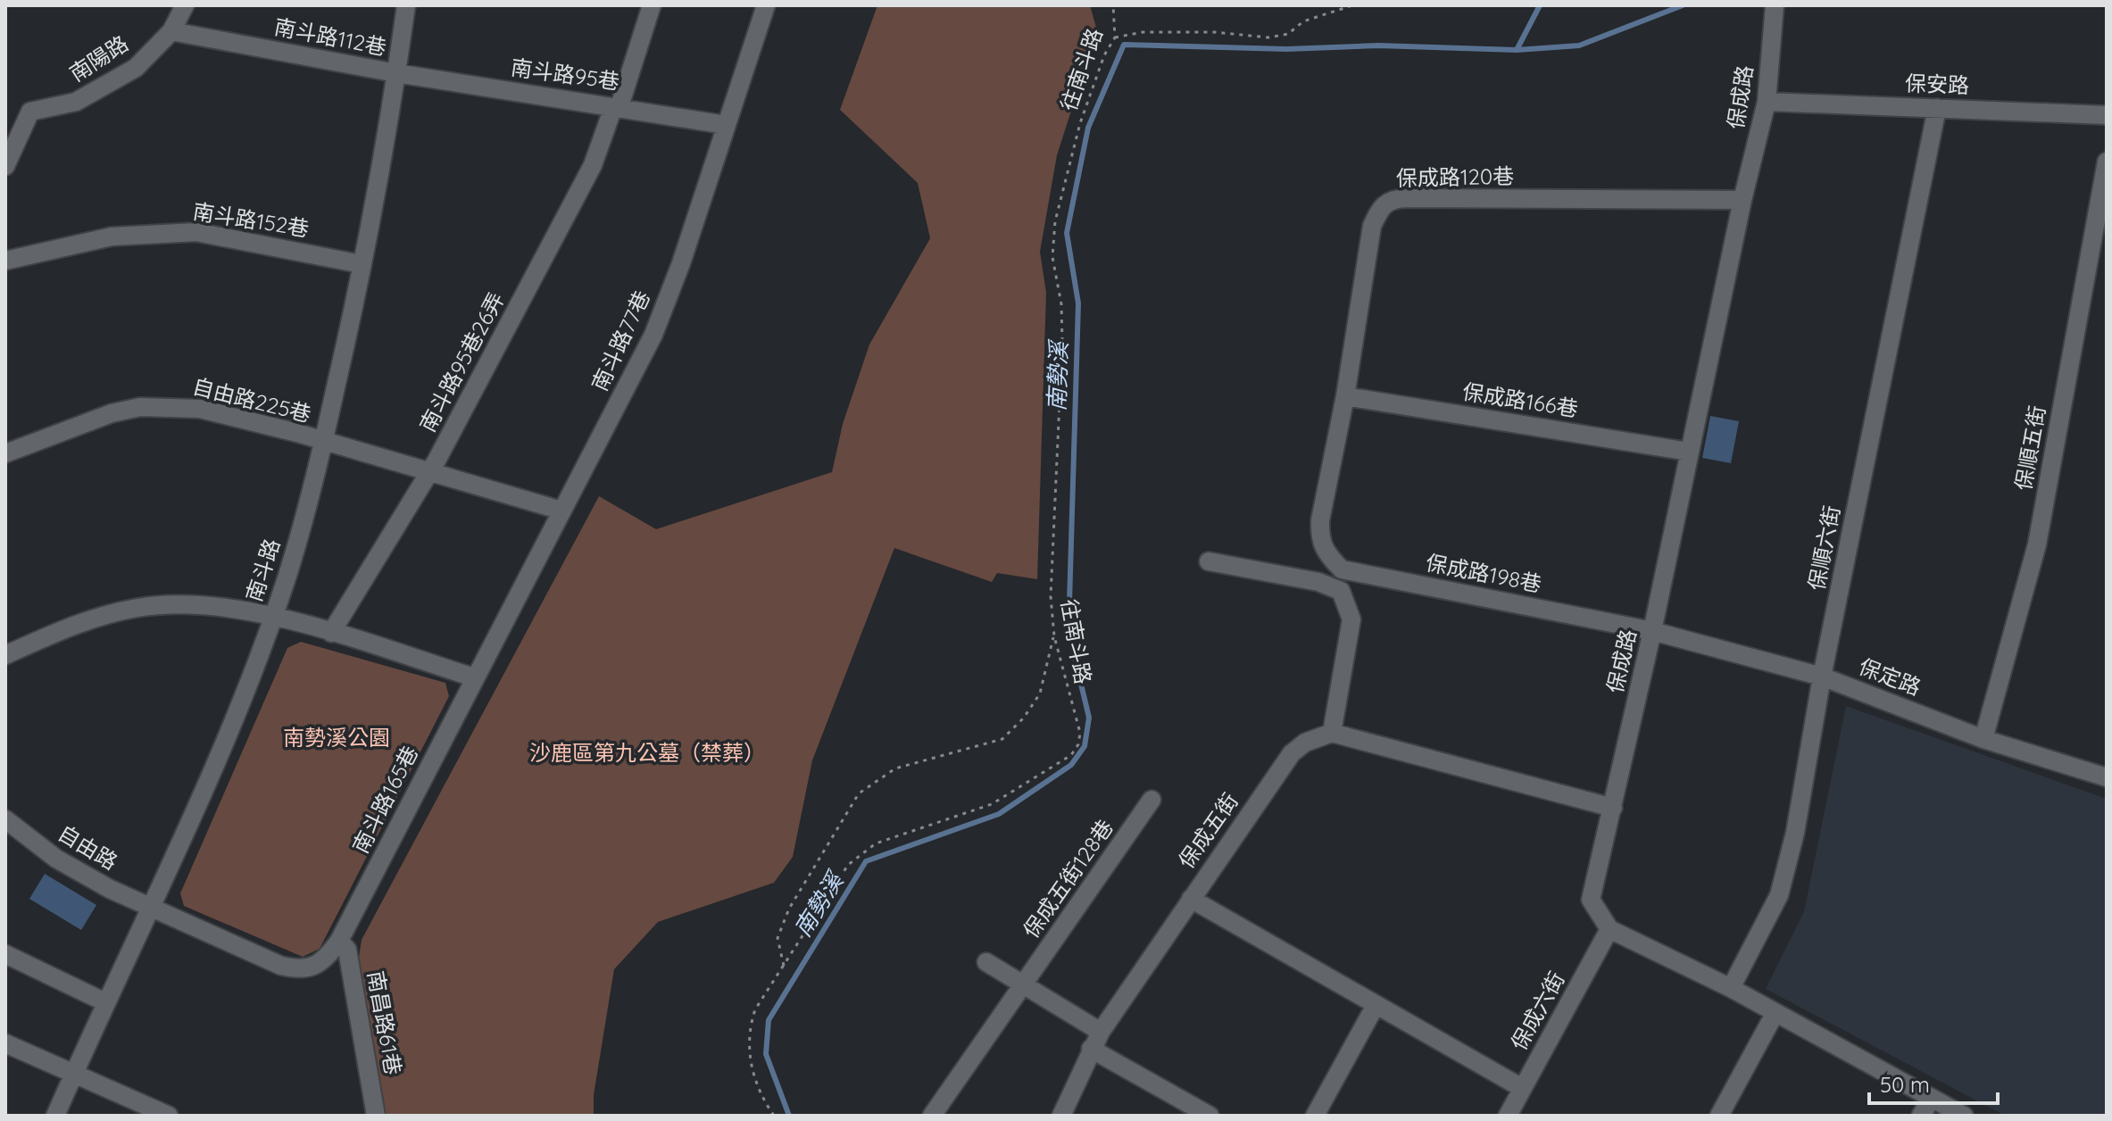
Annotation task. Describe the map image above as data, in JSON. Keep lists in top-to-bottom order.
{
  "streets": {
    "street": [
      "南斗路112巷",
      "南陽路",
      "南斗路95巷",
      "保安路",
      "保成路",
      "保成路120巷",
      "南斗路152巷",
      "南斗路77巷",
      "南斗路95巷26弄",
      "自由路225巷",
      "保成路166巷",
      "保順五街",
      "保順六街",
      "南斗路",
      "保成路198巷",
      "保定路",
      "南斗路165巷",
      "保成五街",
      "自由路",
      "保成五街128巷",
      "保成六街",
      "南昌路61巷"
    ],
    "path": ["往南斗路"]
  },
  "crossings": [
    ["南斗路112巷", "南陽路"],
    ["南斗路112巷", "南斗路95巷"],
    ["南斗路112巷", "南斗路"],
    ["南斗路95巷", "南斗路77巷"],
    ["南斗路95巷", "南斗路95巷26弄"],
    ["南斗路95巷", "南斗路"],
    ["保安路", "保成路"],
    ["保安路", "保順六街"],
    ["保成路", "保成路120巷"],
    ["保成路", "保成路166巷"],
    ["保成路", "保成路198巷"],
    ["保成路", "保定路"],
    ["保成路", "保成六街"],
    ["保成路120巷", "保成路166巷"],
    ["保成路120巷", "保成路198巷"],
    ["南斗路152巷", "南斗路"],
    ["南斗路77巷", "自由路225巷"],
    ["南斗路77巷", "南斗路165巷"],
    ["南斗路95巷26弄", "自由路225巷"],
    ["自由路225巷", "南斗路"],
    ["保順五街", "保定路"],
    ["保順六街", "保定路"],
    ["南斗路", "南斗路165巷"],
    ["南斗路", "自由路"],
    ["保成路198巷", "保定路"],
    ["南斗路165巷", "自由路"],
    ["南斗路165巷", "南昌路61巷"],
    ["保成五街", "保成六街"]
  ],
  "water": ["南勢溪"],
  "parks": ["南勢溪公園", "沙鹿區第九公墓（禁葬）"],
  "scale_bar": "50 m"
}
